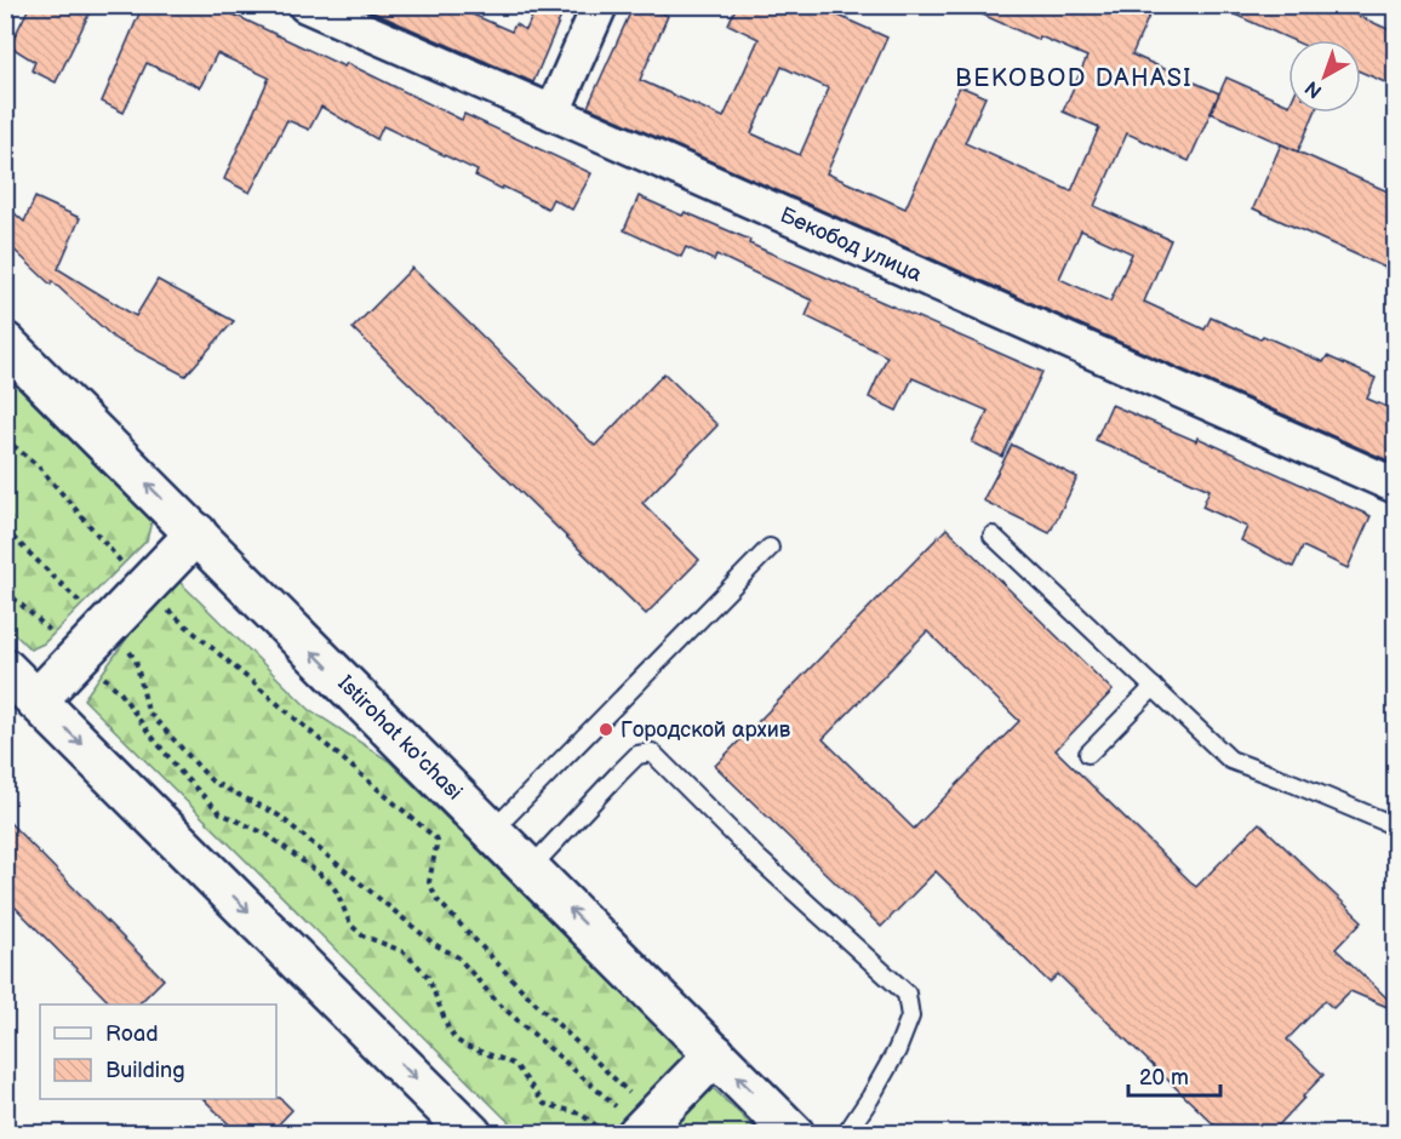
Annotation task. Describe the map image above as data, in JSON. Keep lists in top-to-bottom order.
{
  "streets": {
    "main road": ["Istirohat ko'chasi"],
    "street": ["Бекобод улица"]
  },
  "districts": ["BEKOBOD DAHASI"],
  "places": ["Городской архив"],
  "legend": ["Road", "Building"],
  "scale_bar": "20 m",
  "north": "bottom left"
}
